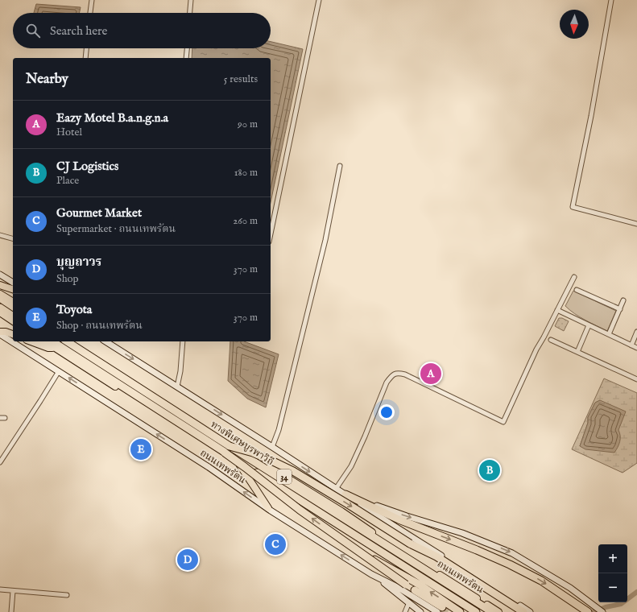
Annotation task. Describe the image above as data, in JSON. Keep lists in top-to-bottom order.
{
  "streets": {
    "highway": ["ทางพิเศษบูรพาวิถี", "ถนนเทพรัตน", "34"]
  },
  "north": "bottom",
  "page": {
    "search": "Search here",
    "heading": ["Nearby", "5 results"],
    "list": [
      {
        "mark": "A",
        "name": "Eazy Motel B.a.n.g.n.a",
        "note": "Hotel",
        "value": "90 m"
      },
      {
        "mark": "B",
        "name": "CJ Logistics",
        "note": "Place",
        "value": "180 m"
      },
      {
        "mark": "C",
        "name": "Gourmet Market",
        "note": "Supermarket · ถนนเทพรัตน",
        "value": "260 m"
      },
      {
        "mark": "D",
        "name": "บุญถาวร",
        "note": "Shop",
        "value": "370 m"
      },
      {
        "mark": "E",
        "name": "Toyota",
        "note": "Shop · ถนนเทพรัตน",
        "value": "370 m"
      }
    ],
    "pins": [
      "A",
      "E",
      "B",
      "C",
      "D"
    ],
    "map_buttons": ["+", "−"]
  }
}
